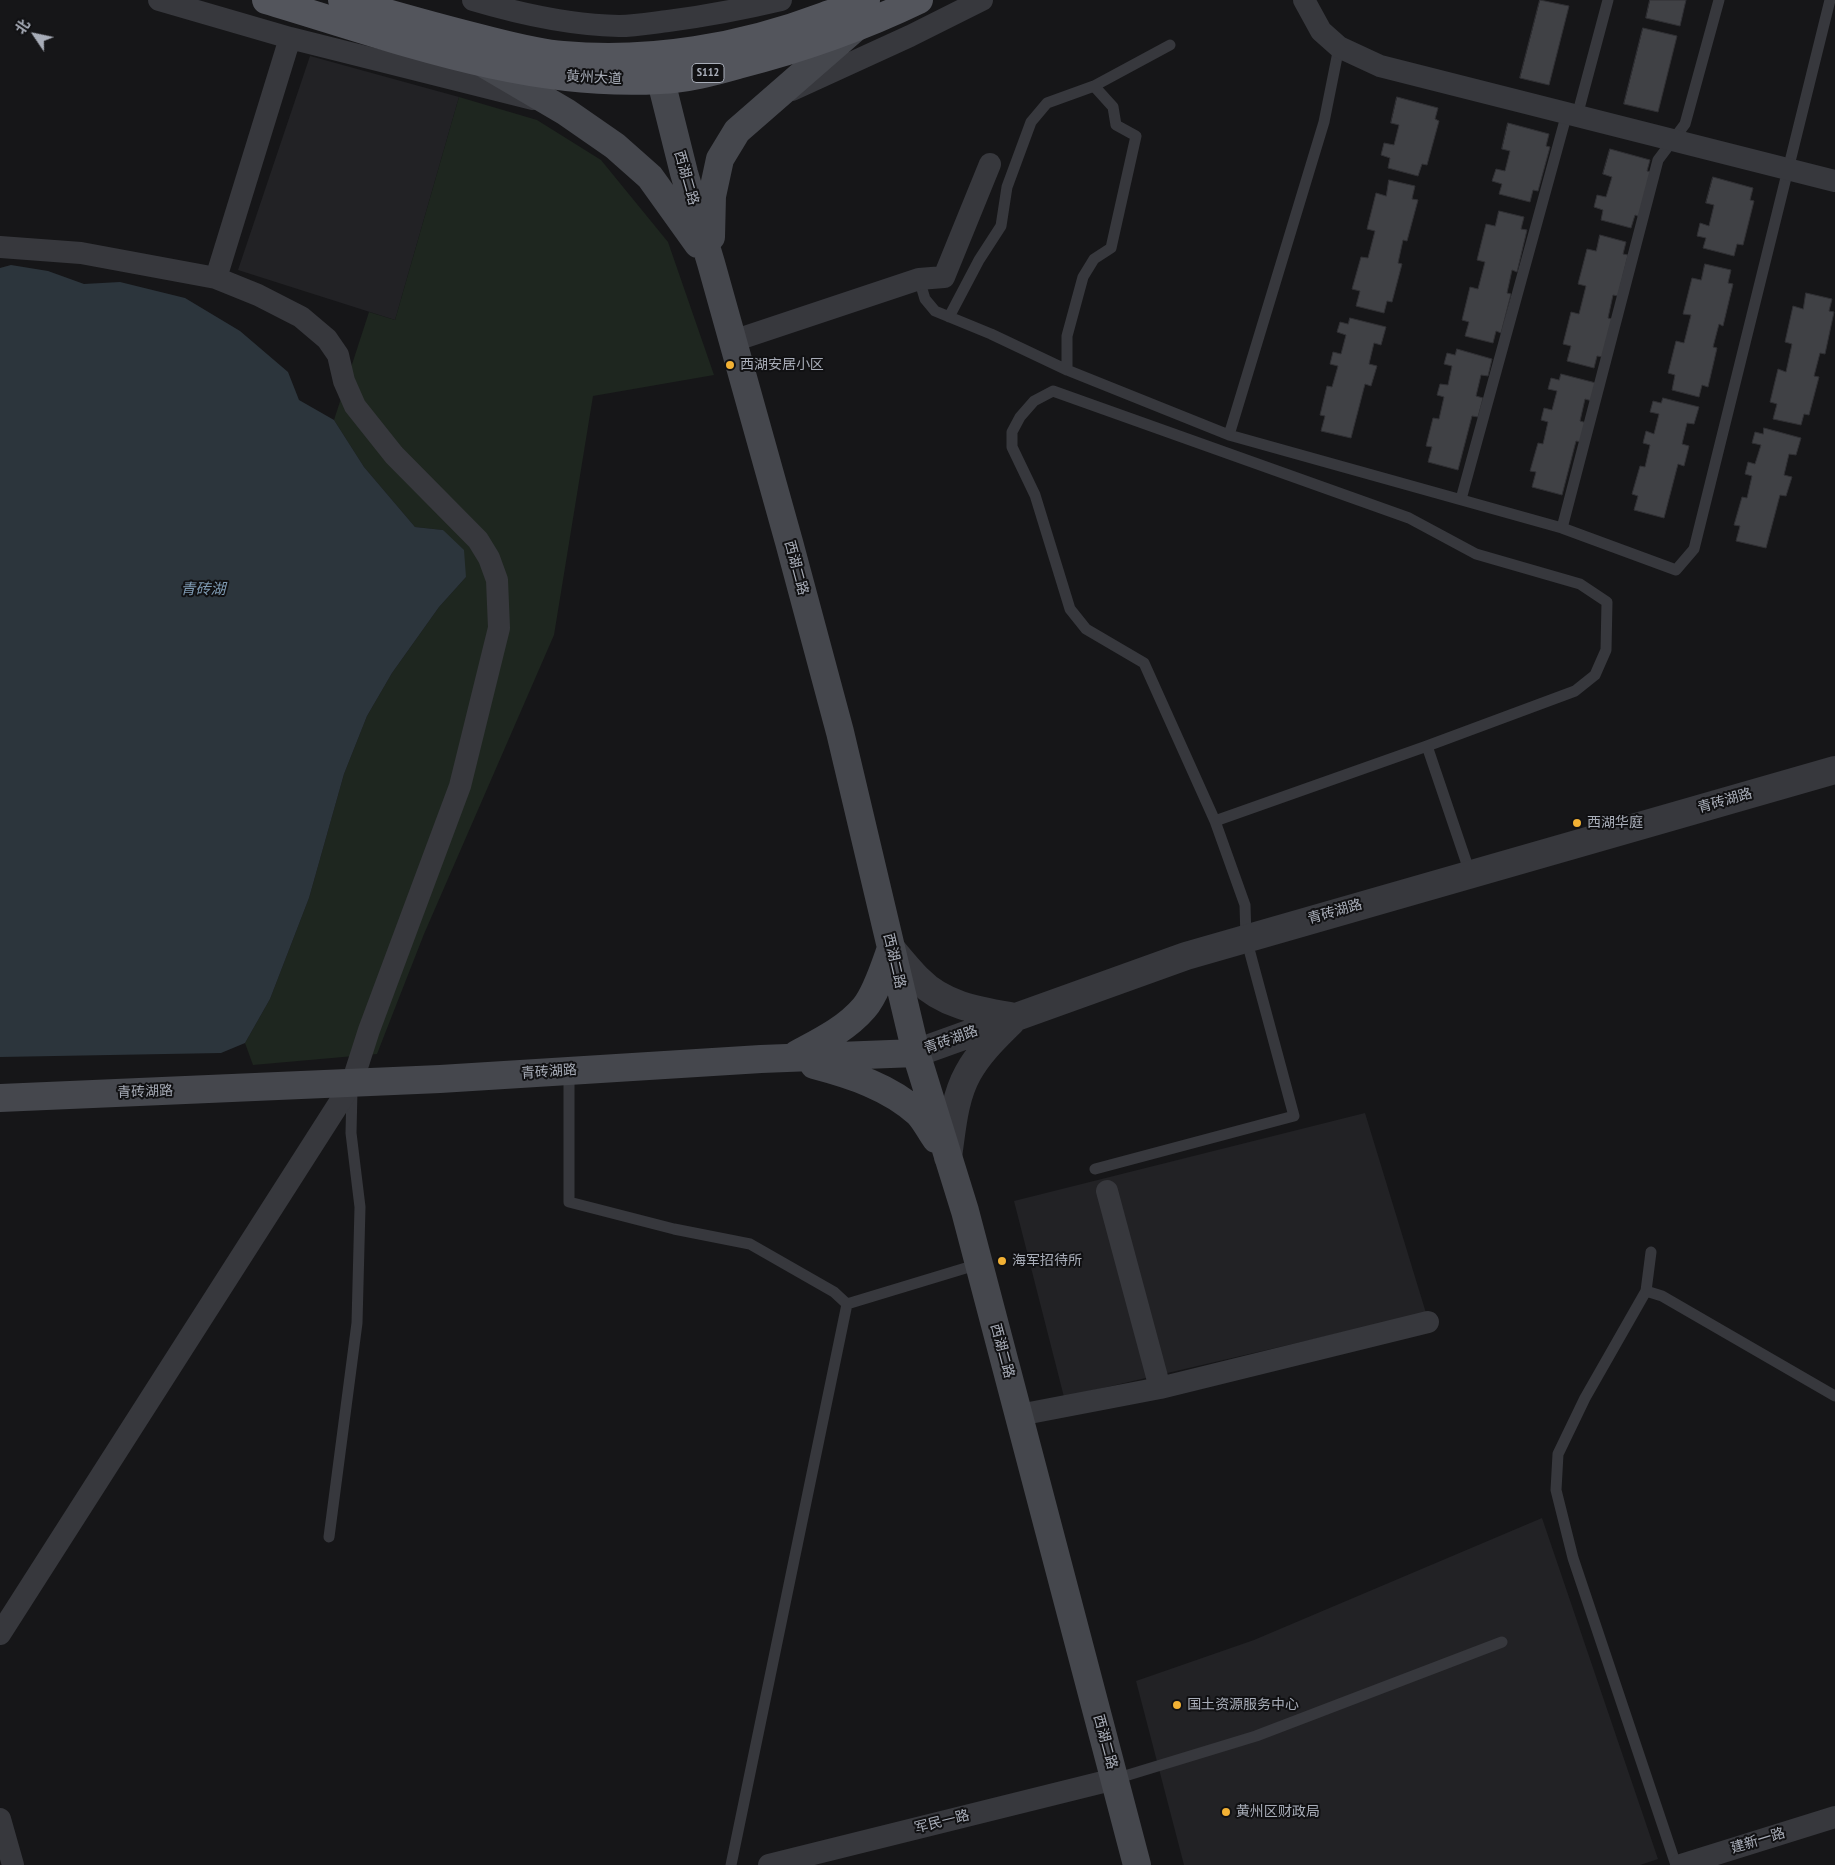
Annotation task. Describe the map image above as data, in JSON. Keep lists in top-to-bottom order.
{
  "streets": {
    "main road": [
      "S112",
      "黄州大道",
      "西湖二路",
      "青砖湖路"
    ],
    "street": ["军民一路", "建新一路"]
  },
  "crossings": [
    ["黄州大道", "西湖二路"],
    ["西湖二路", "青砖湖路"],
    ["西湖二路", "军民一路"]
  ],
  "water": ["青砖湖"],
  "places": [
    "西湖安居小区",
    "西湖华庭",
    "海军招待所",
    "国土资源服务中心",
    "黄州区财政局"
  ],
  "north": "top left"
}
